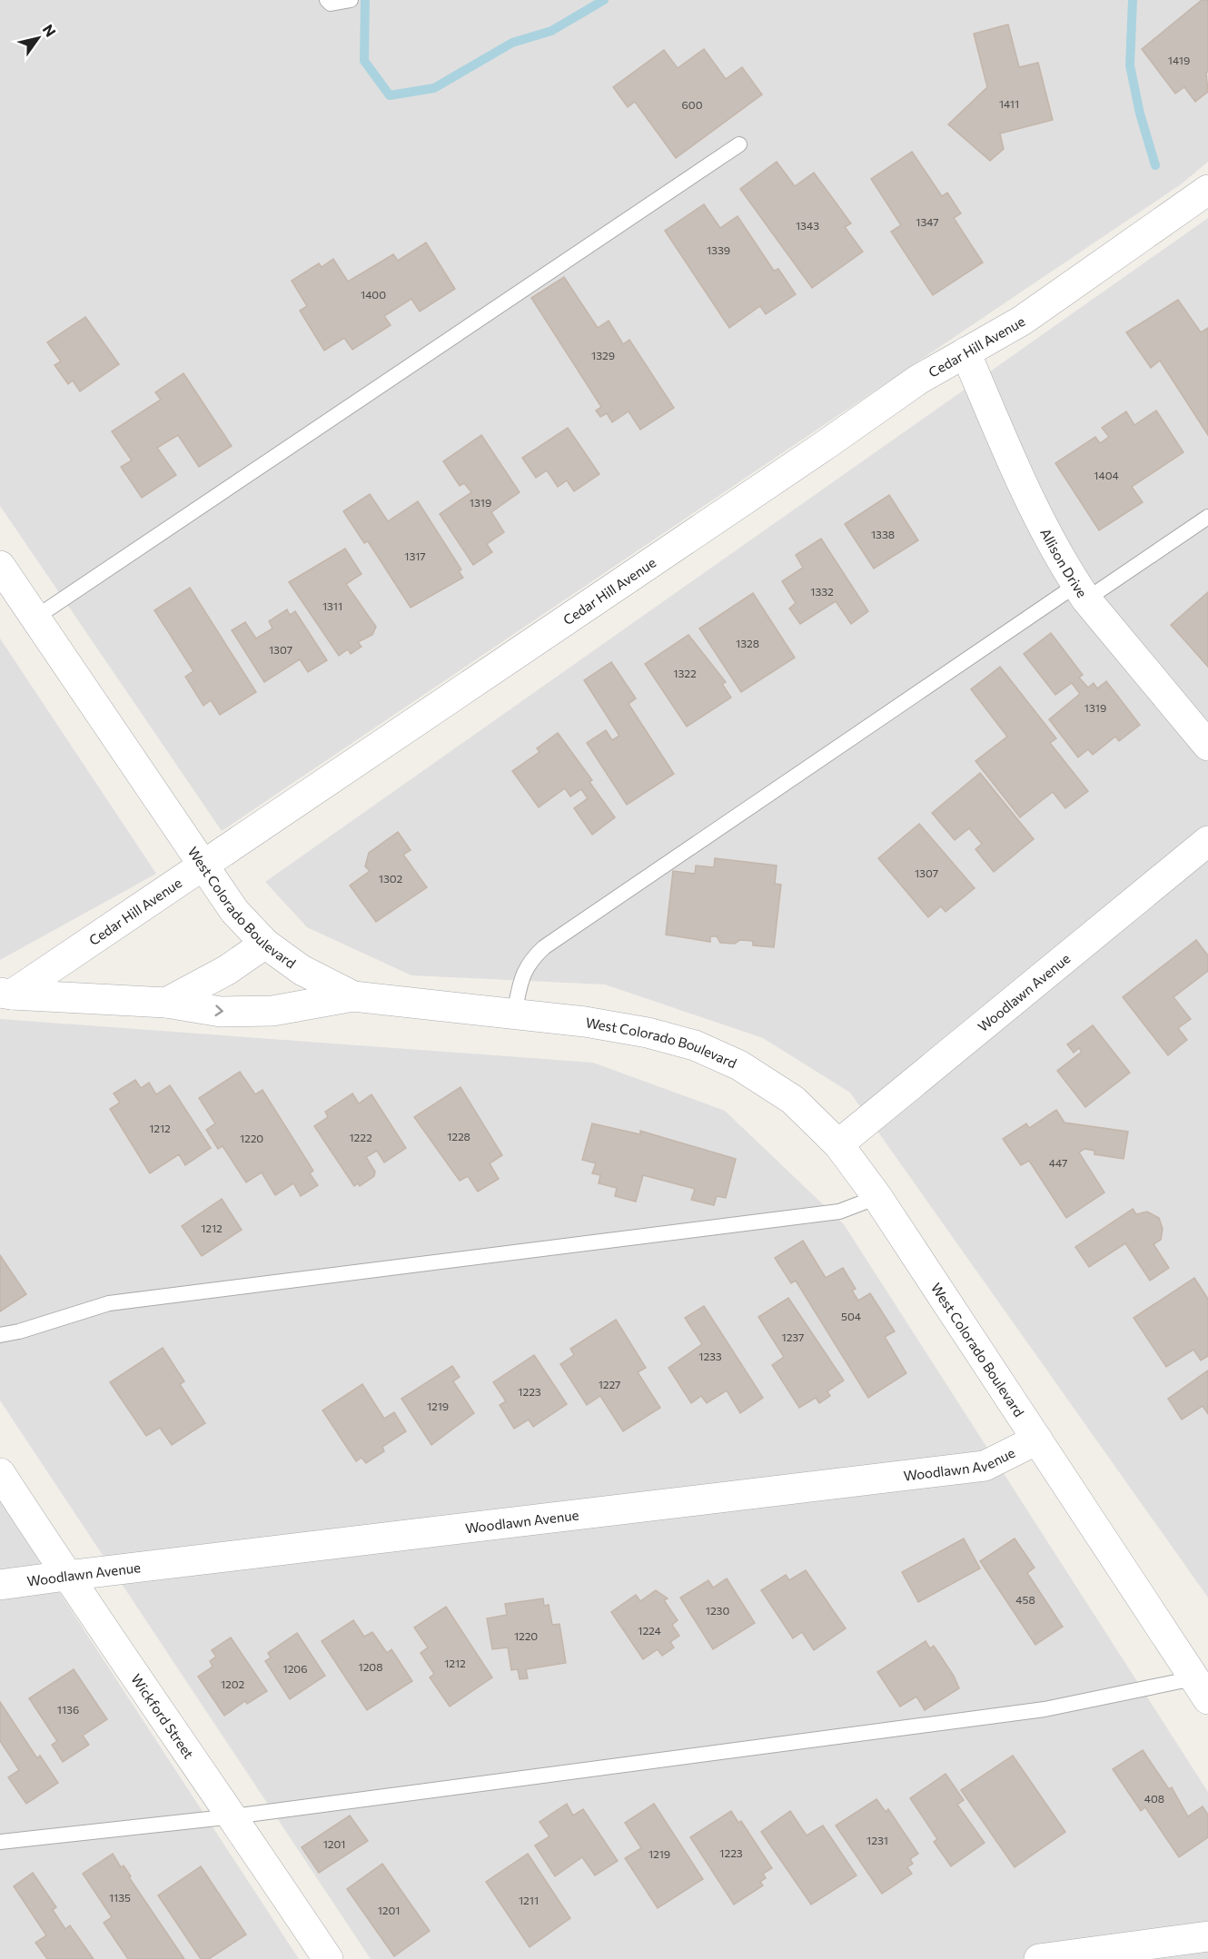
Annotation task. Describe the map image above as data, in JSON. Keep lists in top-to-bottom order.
{
  "streets": {
    "street": [
      "Cedar Hill Avenue",
      "Allison Drive",
      "West Colorado Boulevard",
      "Woodlawn Avenue",
      "Wickford Street"
    ]
  },
  "crossings": [
    ["Cedar Hill Avenue", "Allison Drive"],
    ["Cedar Hill Avenue", "West Colorado Boulevard"],
    ["West Colorado Boulevard", "Woodlawn Avenue"],
    ["Woodlawn Avenue", "Wickford Street"]
  ],
  "house_numbers": [
    "1419",
    "1411",
    "600",
    "1347",
    "1343",
    "1339",
    "1400",
    "1329",
    "1404",
    "1319",
    "1338",
    "1317",
    "1332",
    "1311",
    "1328",
    "1307",
    "1322",
    "1319",
    "1307",
    "1302",
    "1212",
    "1228",
    "1222",
    "1220",
    "447",
    "1212",
    "504",
    "1237",
    "1233",
    "1227",
    "1223",
    "1219",
    "458",
    "1230",
    "1224",
    "1220",
    "1212",
    "1208",
    "1206",
    "1202",
    "1136",
    "408",
    "1231",
    "1201",
    "1223",
    "1219",
    "1135",
    "1211",
    "1201"
  ],
  "north": "top right"
}
